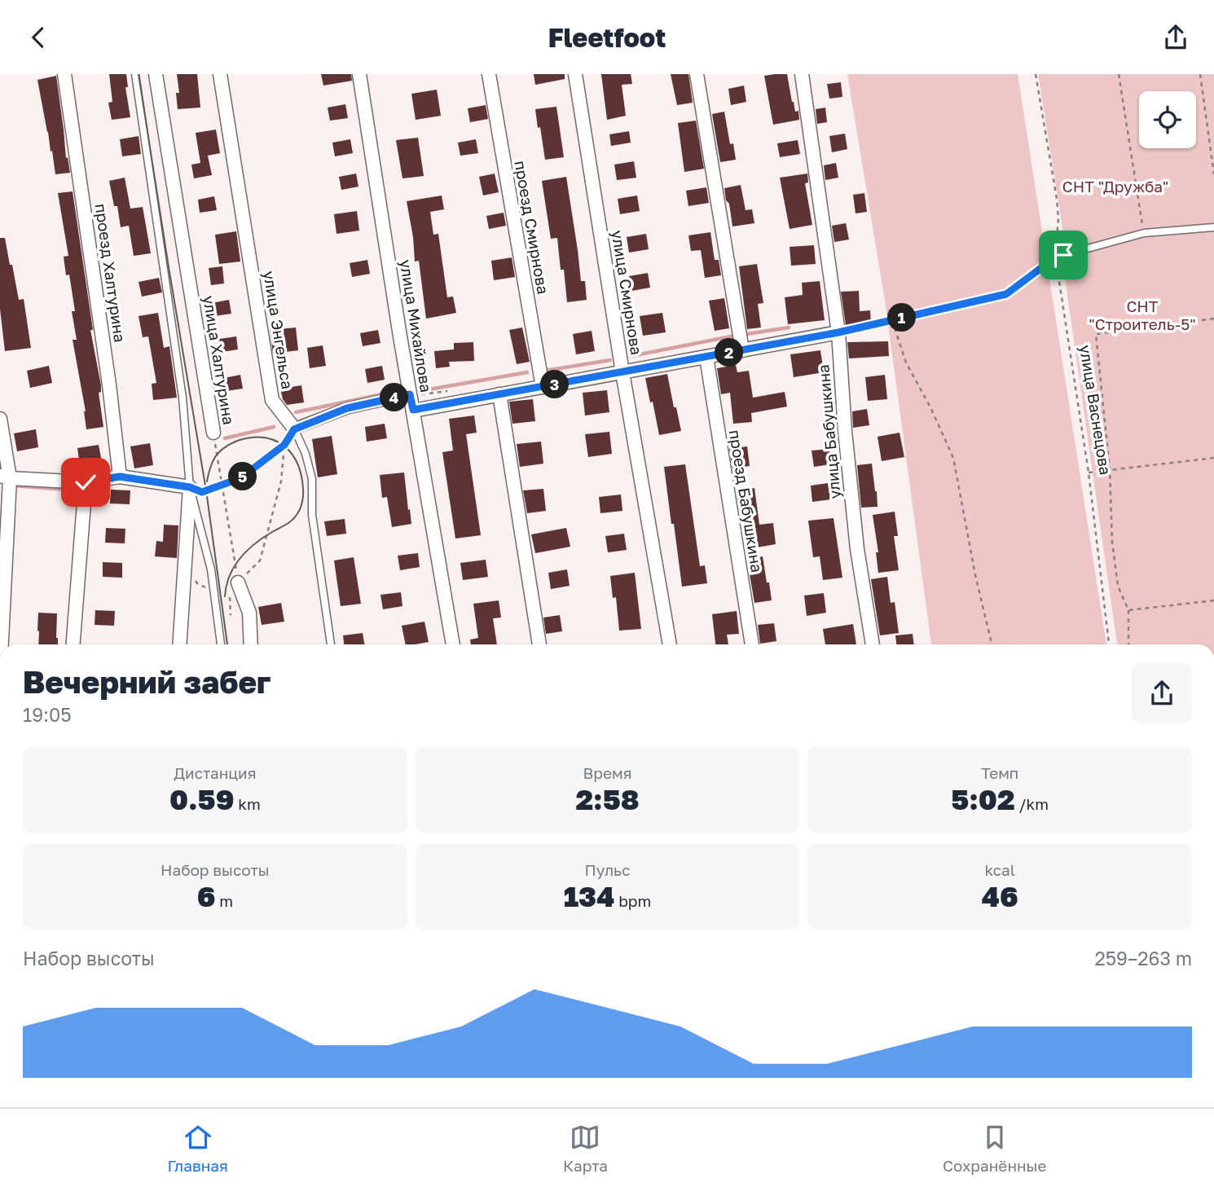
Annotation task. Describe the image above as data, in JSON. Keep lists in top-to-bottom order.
{
  "streets": {
    "street": [
      "проезд Смирнова",
      "проезд Халтурина",
      "улица Смирнова",
      "улица Михайлова",
      "улица Энгельса",
      "улица Халтурина",
      "улица Бабушкина",
      "проезд Бабушкина"
    ],
    "path": ["улица Васнецова"]
  },
  "parks": ["СНТ \"Дружба\"", "СНТ \"Строитель-5\""],
  "page": {
    "header": "Fleetfoot",
    "pins": [
      "1",
      "2",
      "3",
      "4",
      "5"
    ],
    "heading": ["Вечерний забег", "19:05"],
    "stats": [
      ["Дистанция", "0.59 km"],
      ["Время", "2:58"],
      ["Темп", "5:02 /km"],
      ["Набор высоты", "6 m"],
      ["Пульс", "134 bpm"],
      ["kcal", "46"]
    ],
    "chart": ["Набор высоты", "259–263 m"],
    "tabs": ["Главная", "Карта", "Сохранённые"]
  }
}
